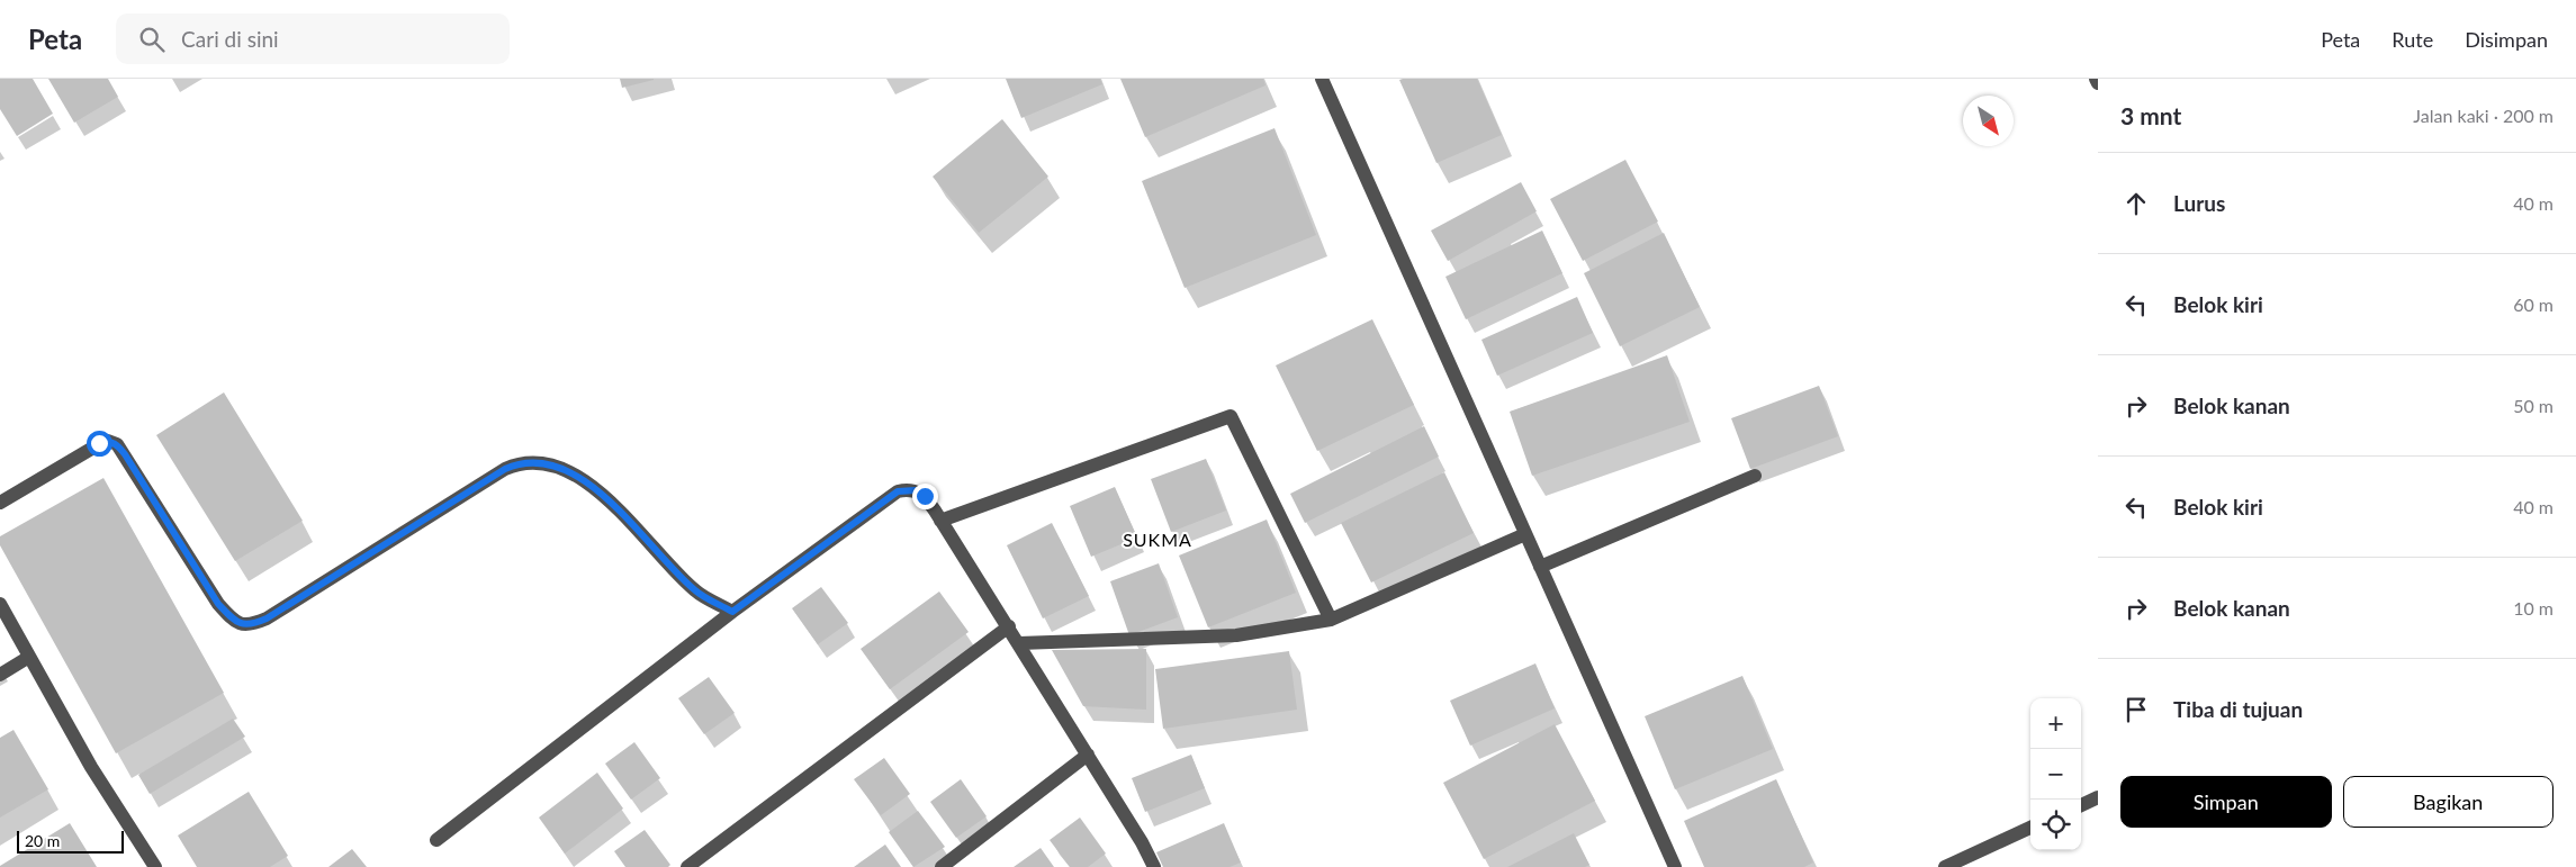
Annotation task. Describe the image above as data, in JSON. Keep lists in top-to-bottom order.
{
  "districts": ["SUKMA"],
  "scale_bar": "20 m",
  "north": "bottom right",
  "page": {
    "header": "Peta",
    "search": "Cari di sini",
    "nav": ["Peta", "Rute", "Disimpan"],
    "heading": ["3 mnt", "Jalan kaki · 200 m"],
    "list": [
      ["Lurus", "40 m"],
      ["Belok kiri", "60 m"],
      ["Belok kanan", "50 m"],
      ["Belok kiri", "40 m"],
      ["Belok kanan", "10 m"],
      "Tiba di tujuan"
    ],
    "map_buttons": ["+", "−"],
    "buttons": ["Simpan", "Bagikan"],
    "scale": "20 m"
  }
}
